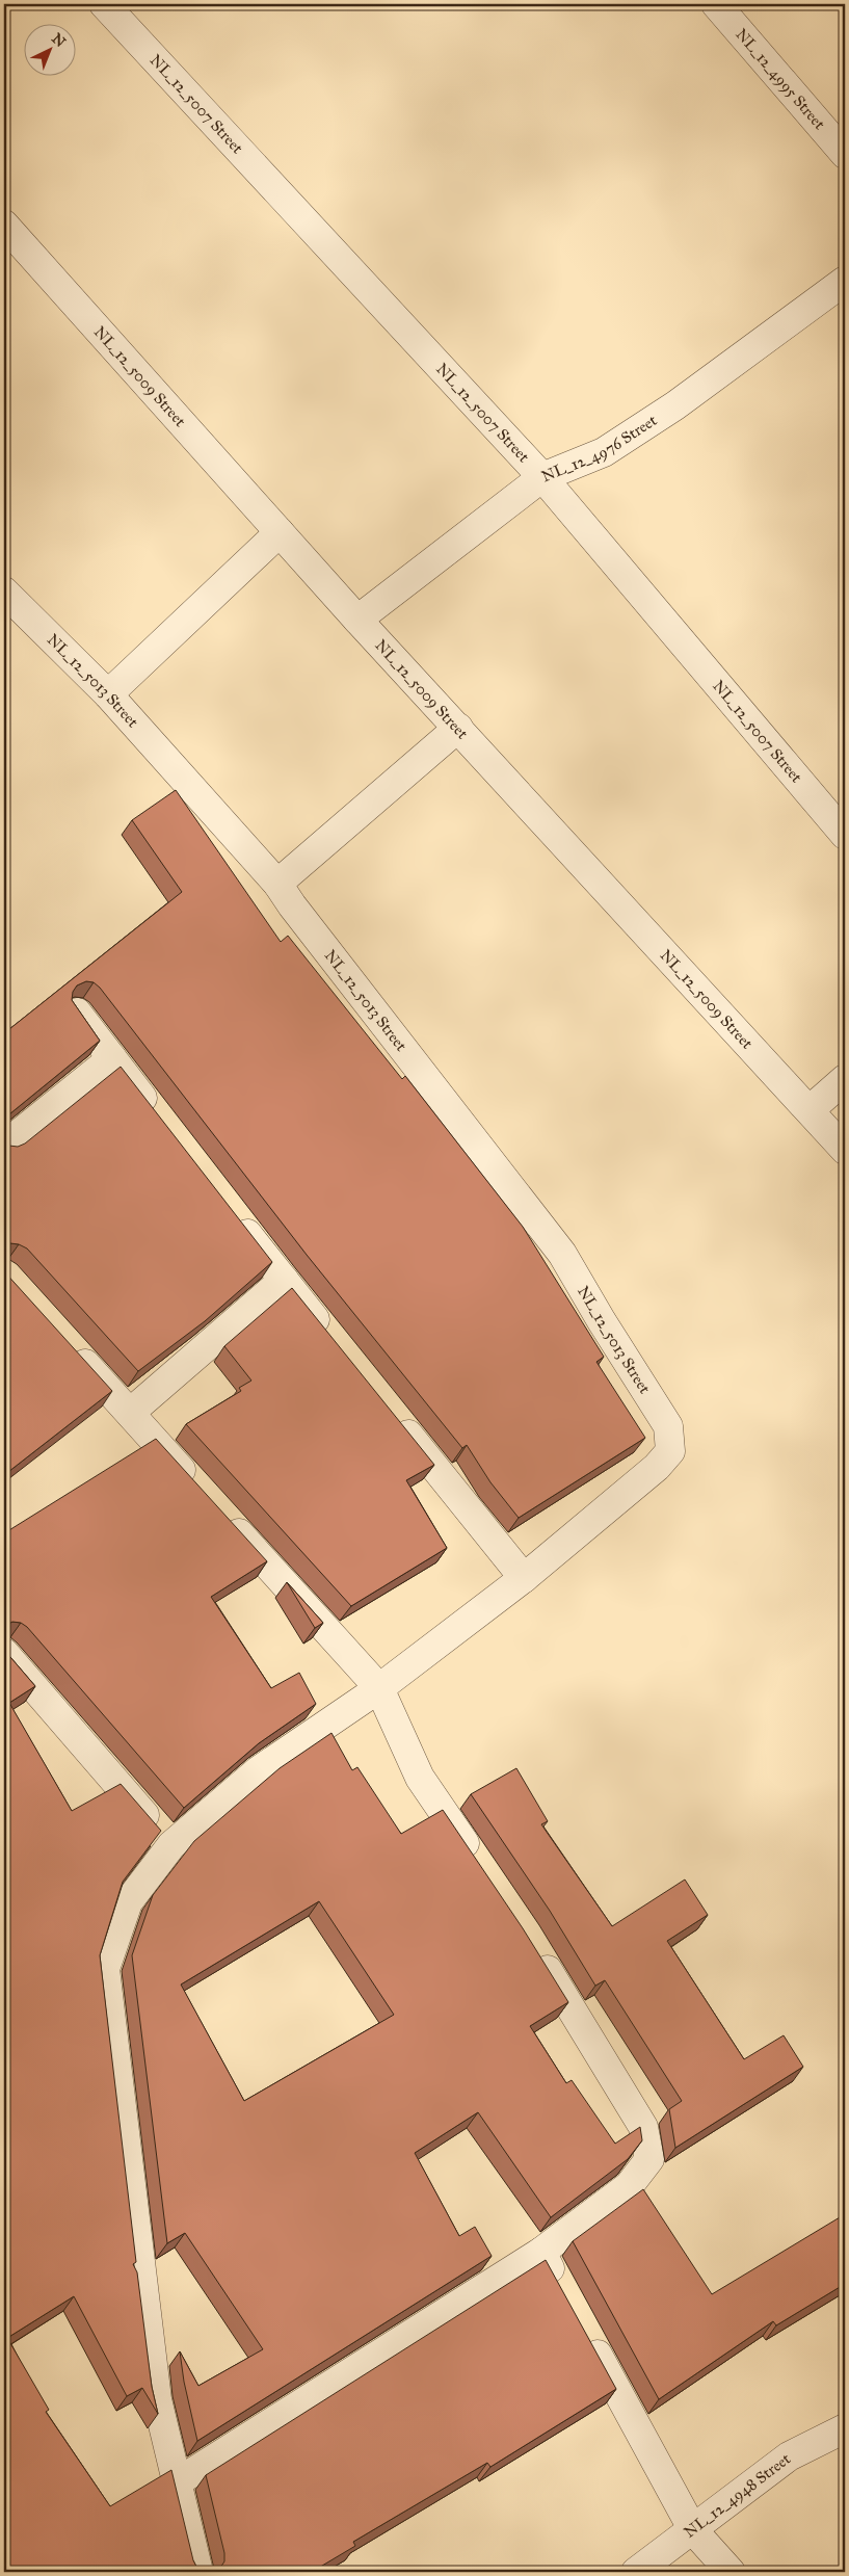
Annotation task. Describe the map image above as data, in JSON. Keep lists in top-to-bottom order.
{
  "streets": {
    "street": [
      "NL_12_4995 Street",
      "NL_12_5007 Street",
      "NL_12_5009 Street",
      "NL_12_4976 Street",
      "NL_12_5013 Street",
      "NL_12_4948 Street"
    ]
  },
  "crossings": [
    ["NL_12_5007 Street", "NL_12_4976 Street"],
    ["NL_12_5009 Street", "NL_12_4976 Street"]
  ],
  "north": "top right"
}
